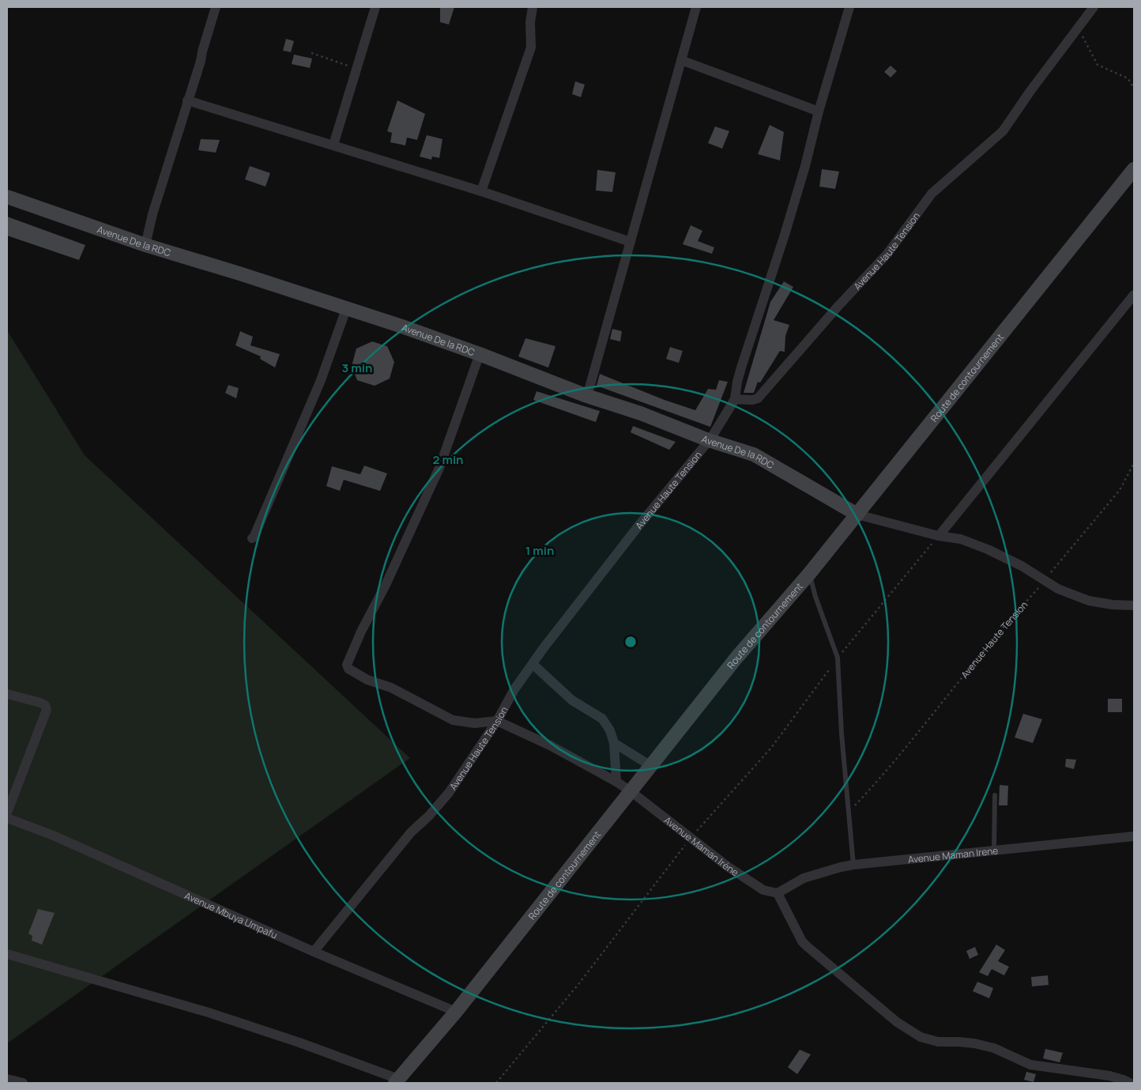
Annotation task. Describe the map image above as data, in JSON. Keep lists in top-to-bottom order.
{
  "streets": {
    "street": [
      "Avenue De la RDC",
      "Avenue Haute Tension",
      "Route de contournement",
      "Avenue Maman Irène",
      "Avenue Maman Irene",
      "Avenue Mbuya Umpafu"
    ]
  },
  "crossings": [
    ["Avenue De la RDC", "Avenue Haute Tension"],
    ["Avenue De la RDC", "Route de contournement"],
    ["Avenue Haute Tension", "Avenue Maman Irène"],
    ["Avenue Haute Tension", "Avenue Mbuya Umpafu"],
    ["Route de contournement", "Avenue Maman Irène"],
    ["Route de contournement", "Avenue Mbuya Umpafu"],
    ["Avenue Maman Irène", "Avenue Maman Irene"]
  ],
  "rings": ["3 min", "2 min", "1 min"]
}
